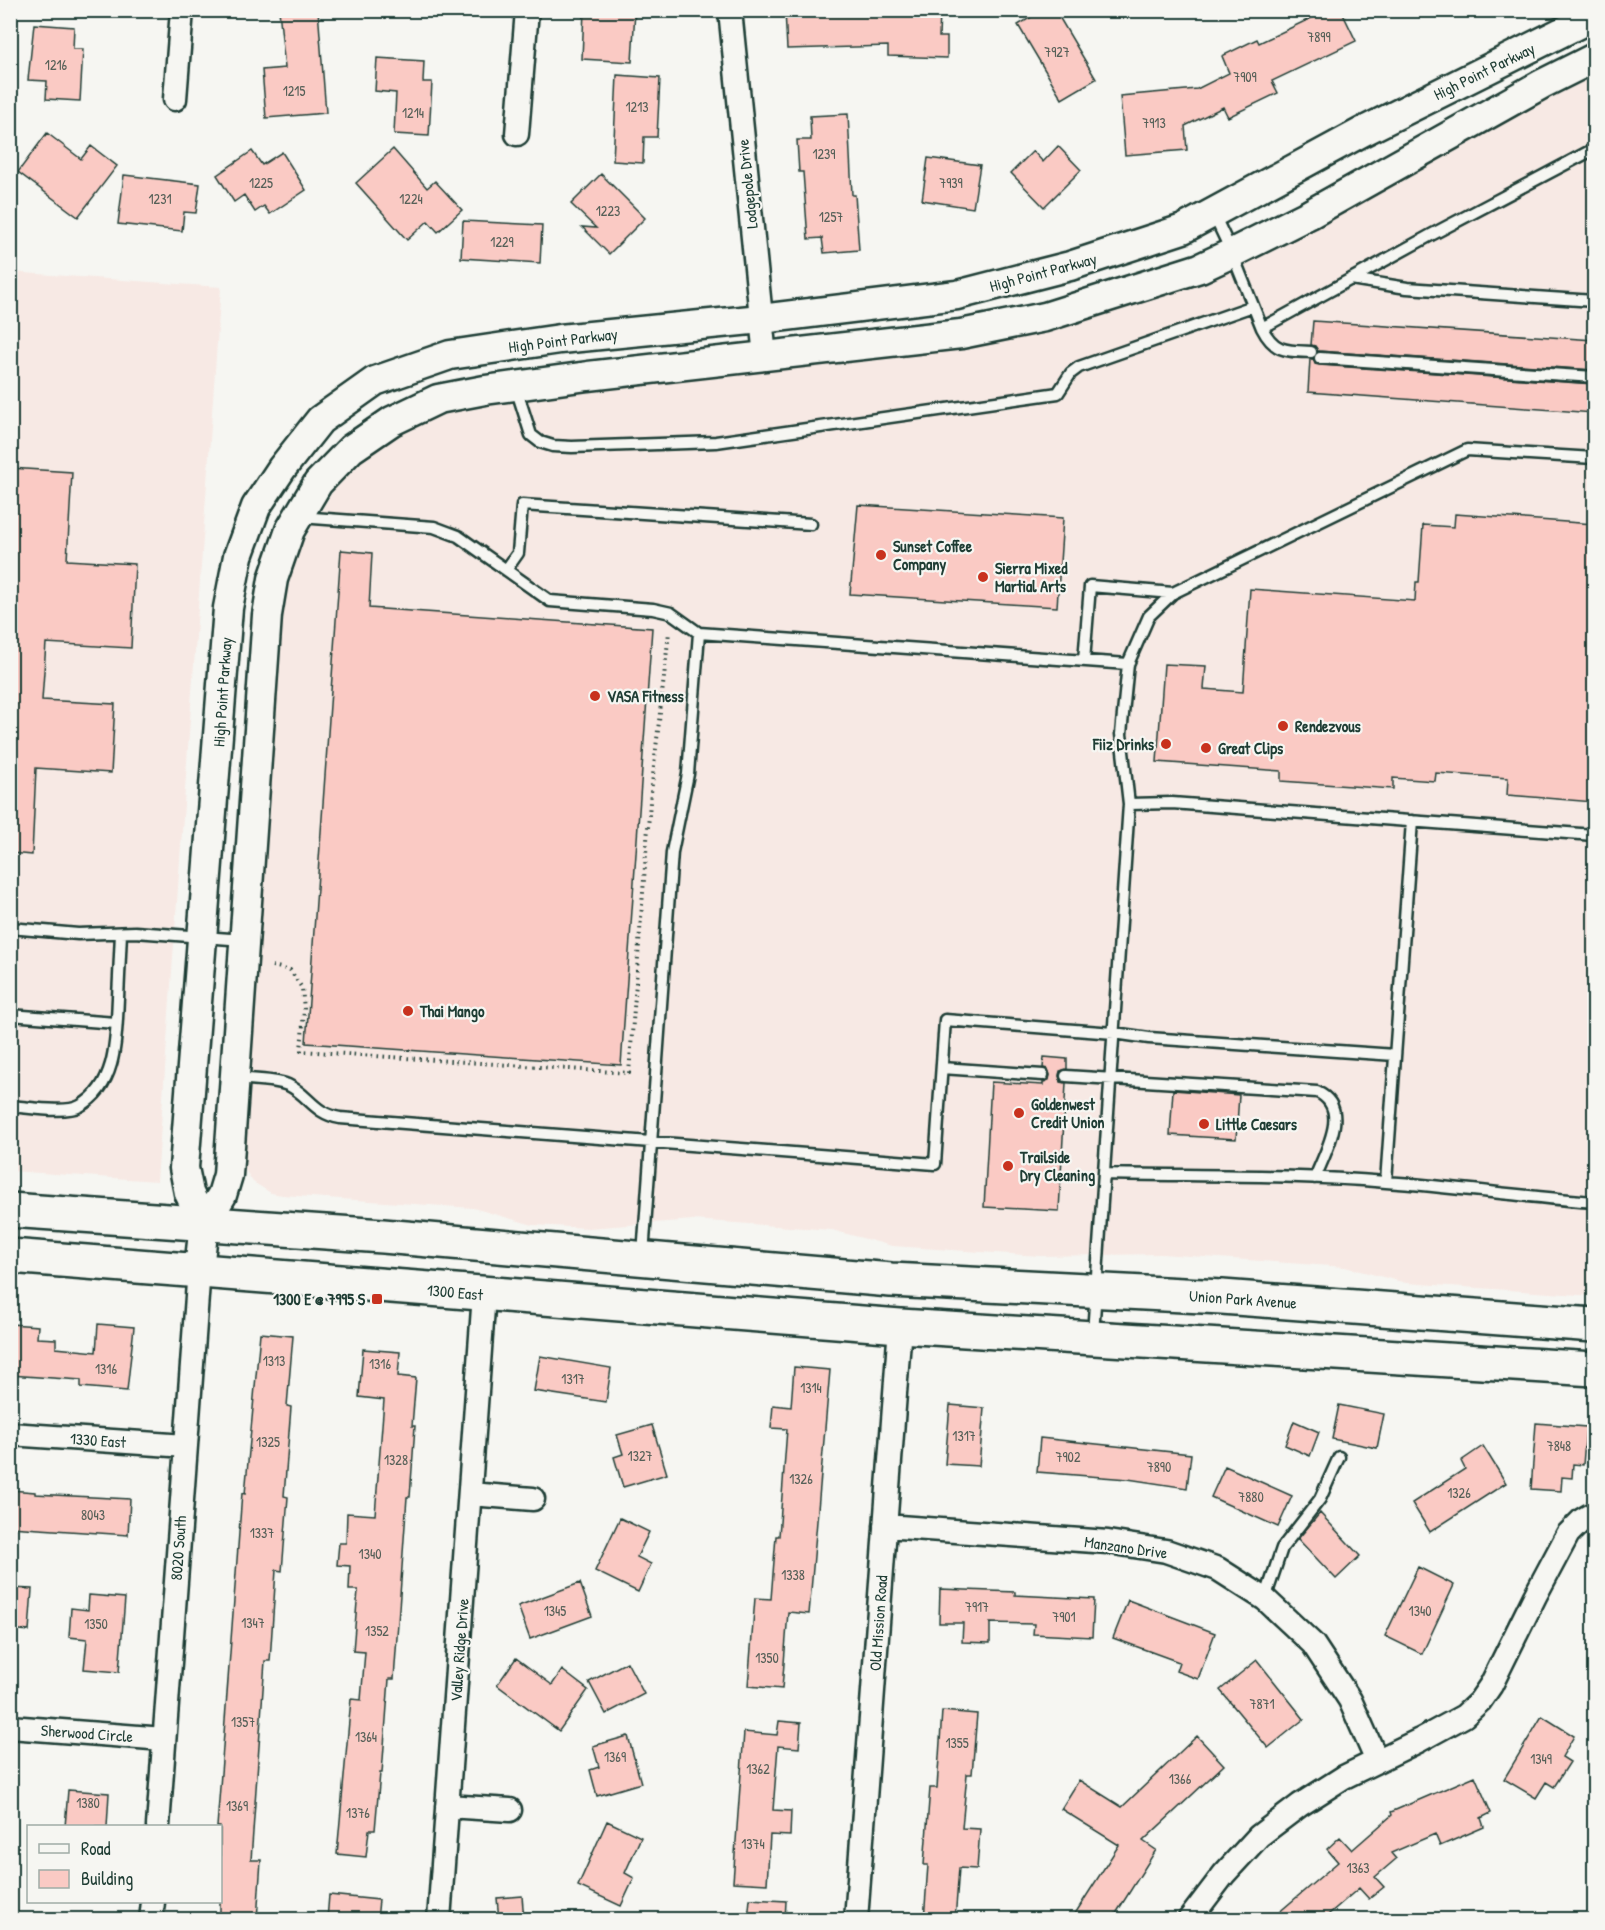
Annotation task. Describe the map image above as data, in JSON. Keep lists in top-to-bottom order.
{
  "streets": {
    "main road": ["1300 East", "Union Park Avenue"],
    "street": [
      "High Point Parkway",
      "Lodgepole Drive",
      "1330 East",
      "Manzano Drive",
      "8020 South",
      "Old Mission Road",
      "Valley Ridge Drive",
      "Sherwood Circle"
    ]
  },
  "crossings": [
    ["High Point Parkway", "Lodgepole Drive"],
    ["1300 East", "8020 South"],
    ["1300 East", "Old Mission Road"],
    ["1300 East", "Valley Ridge Drive"],
    ["1330 East", "8020 South"],
    ["Manzano Drive", "Old Mission Road"],
    ["8020 South", "Sherwood Circle"]
  ],
  "places": {
    "other": [
      "Sunset Coffee Company",
      "Sierra Mixed Martial Arts",
      "VASA Fitness",
      "Rendezvous",
      "Fiiz Drinks",
      "Great Clips",
      "Thai Mango",
      "Goldenwest Credit Union",
      "Little Caesars",
      "Trailside Dry Cleaning"
    ],
    "transit": ["1300 E @ 7995 S"]
  },
  "house_numbers": [
    "7899",
    "7927",
    "1216",
    "7909",
    "1215",
    "1213",
    "1214",
    "7913",
    "1239",
    "1225",
    "7939",
    "1231",
    "1224",
    "1223",
    "1257",
    "1229",
    "1313",
    "1316",
    "1316",
    "1317",
    "1314",
    "1317",
    "1325",
    "7848",
    "1327",
    "7902",
    "1328",
    "7890",
    "1326",
    "1326",
    "7880",
    "8043",
    "1337",
    "1340",
    "1338",
    "7917",
    "1345",
    "1340",
    "7901",
    "1347",
    "1350",
    "1352",
    "1350",
    "7871",
    "1357",
    "1364",
    "1355",
    "1369",
    "1349",
    "1362",
    "1366",
    "1380",
    "1369",
    "1376",
    "1374",
    "1363"
  ],
  "legend": ["Road", "Building"]
}
